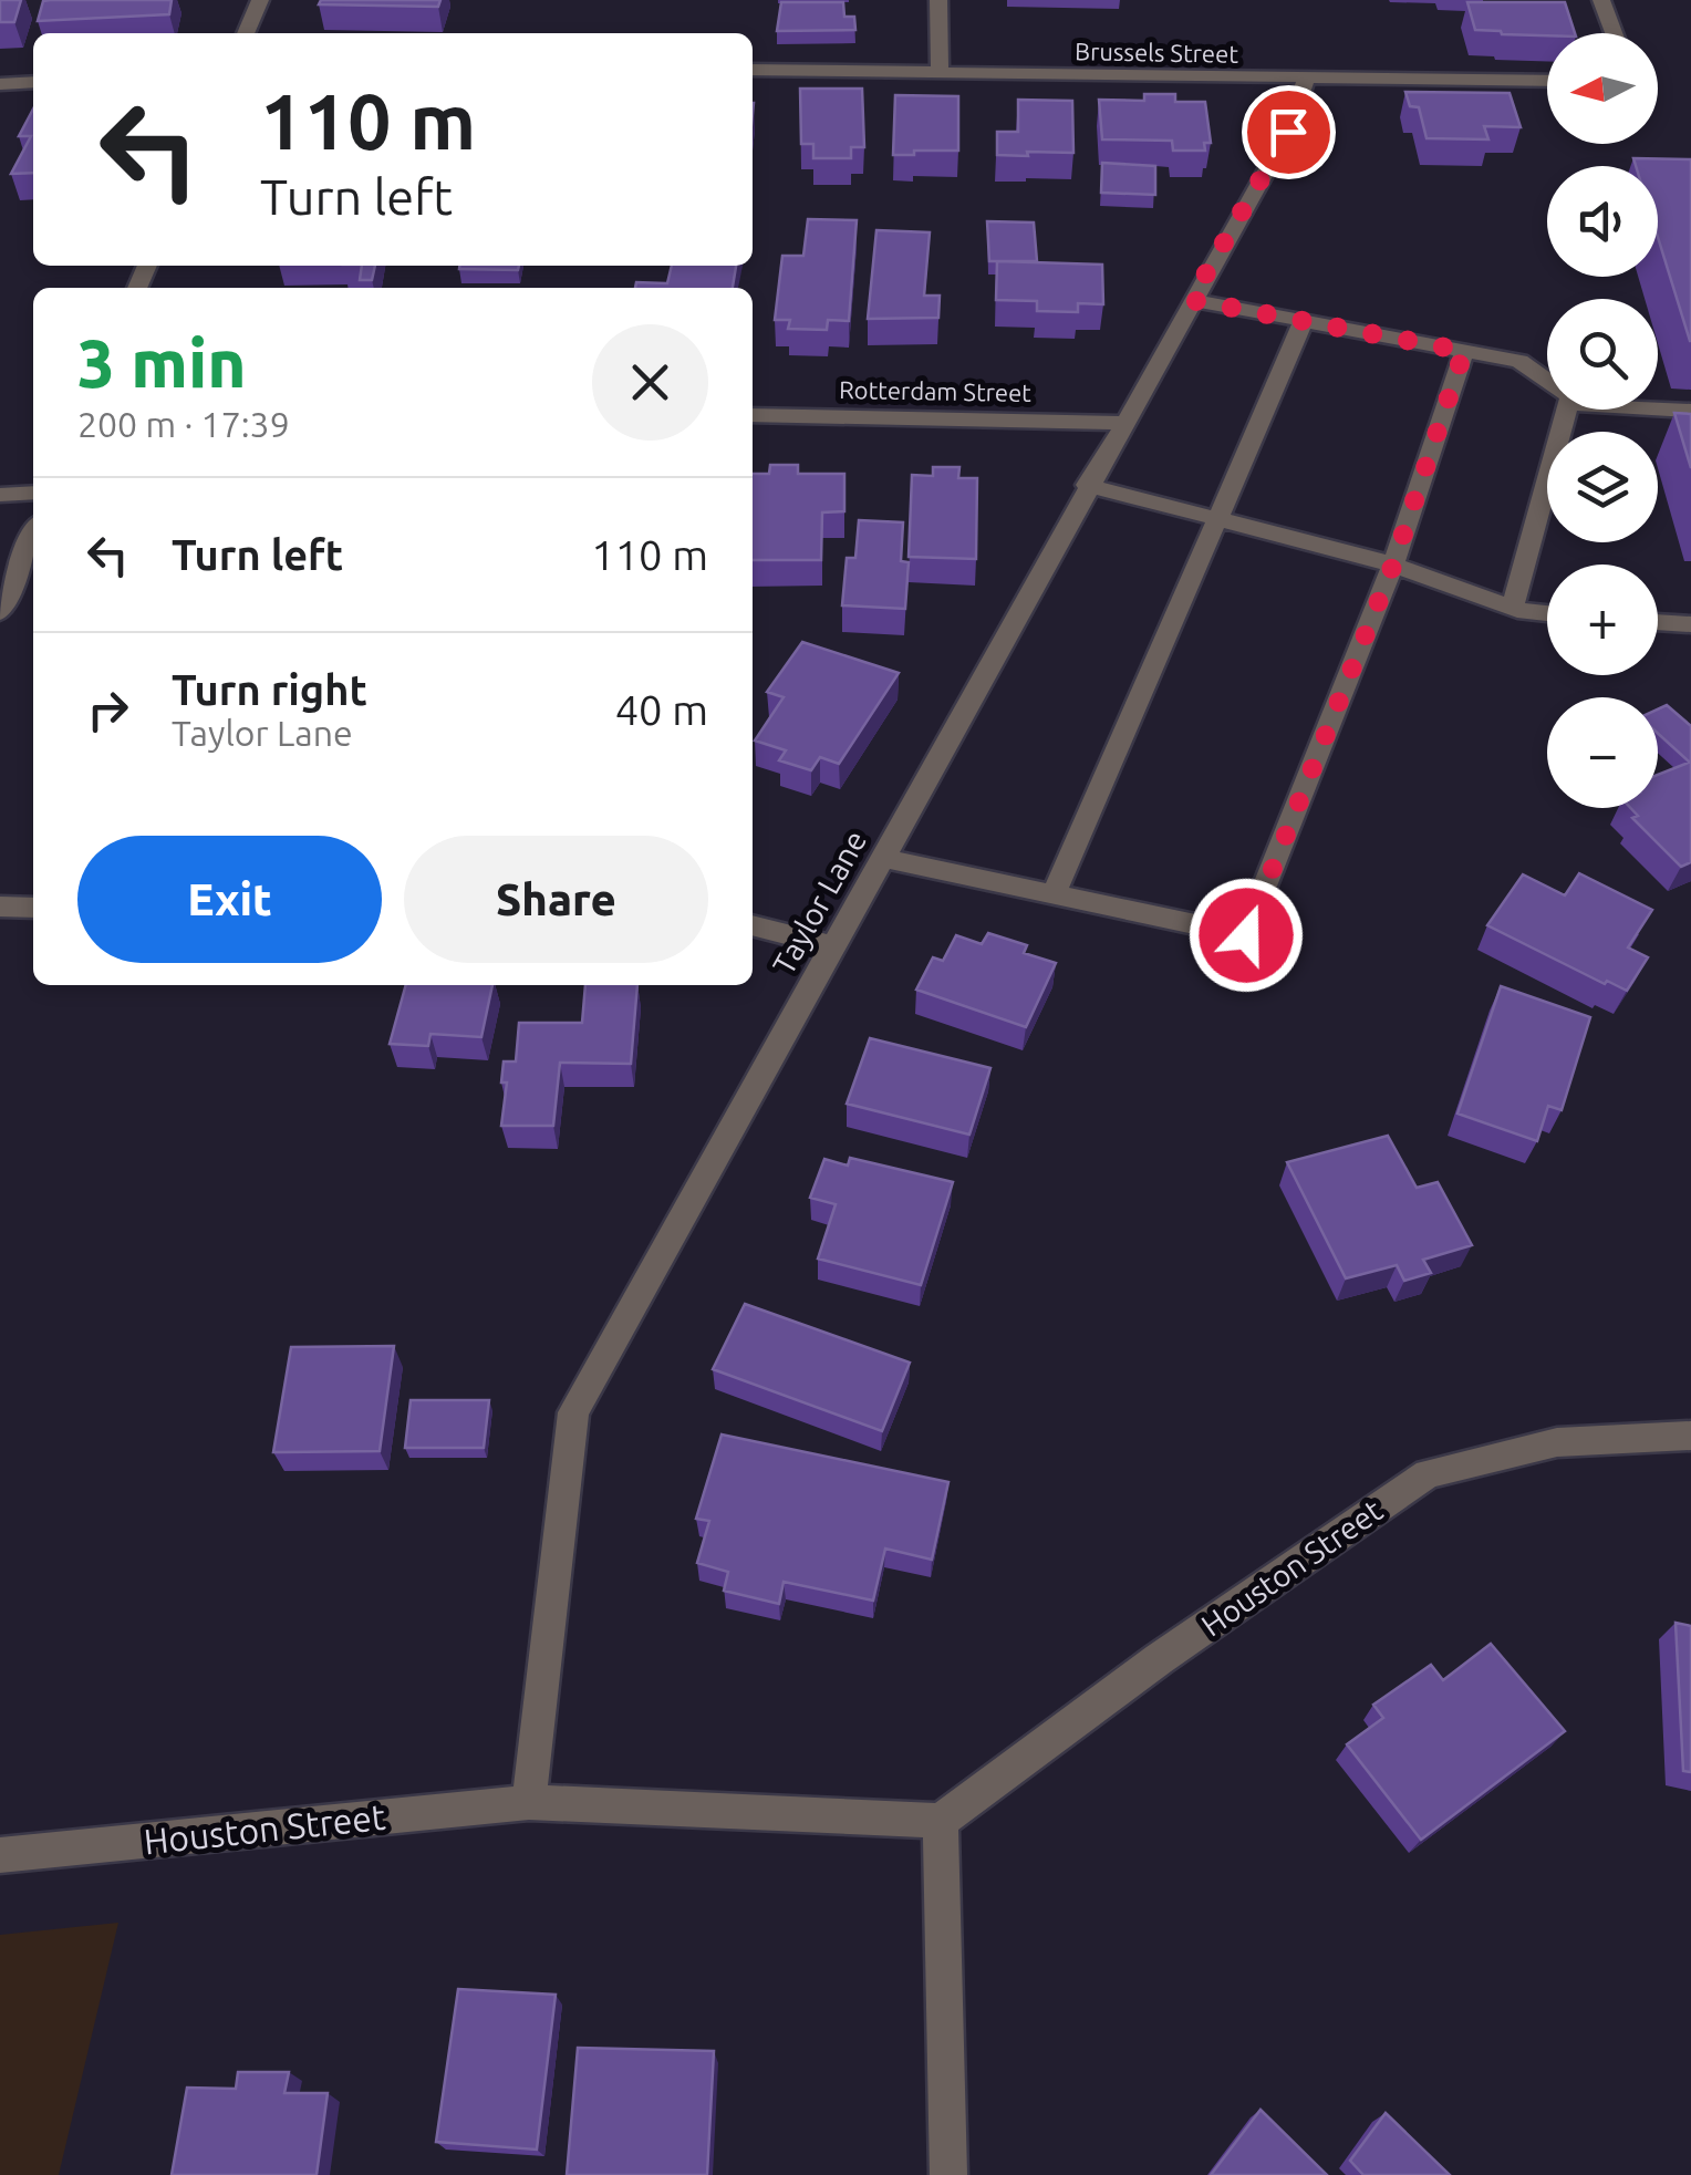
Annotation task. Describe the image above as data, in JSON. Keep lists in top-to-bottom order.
{
  "streets": {
    "street": [
      "Brussels Street",
      "Rotterdam Street",
      "Taylor Lane",
      "Houston Street"
    ]
  },
  "crossings": [
    ["Brussels Street", "Taylor Lane"],
    ["Rotterdam Street", "Taylor Lane"],
    ["Taylor Lane", "Houston Street"]
  ],
  "north": "left",
  "page": {
    "map_buttons": ["+", "−"],
    "turn": ["110 m", "Turn left"],
    "heading": ["3 min", "200 m · 17:39"],
    "list": [
      {
        "name": "Turn left",
        "value": "110 m"
      },
      {
        "name": "Turn right",
        "note": "Taylor Lane",
        "value": "40 m"
      }
    ],
    "buttons": ["Exit", "Share"]
  }
}
